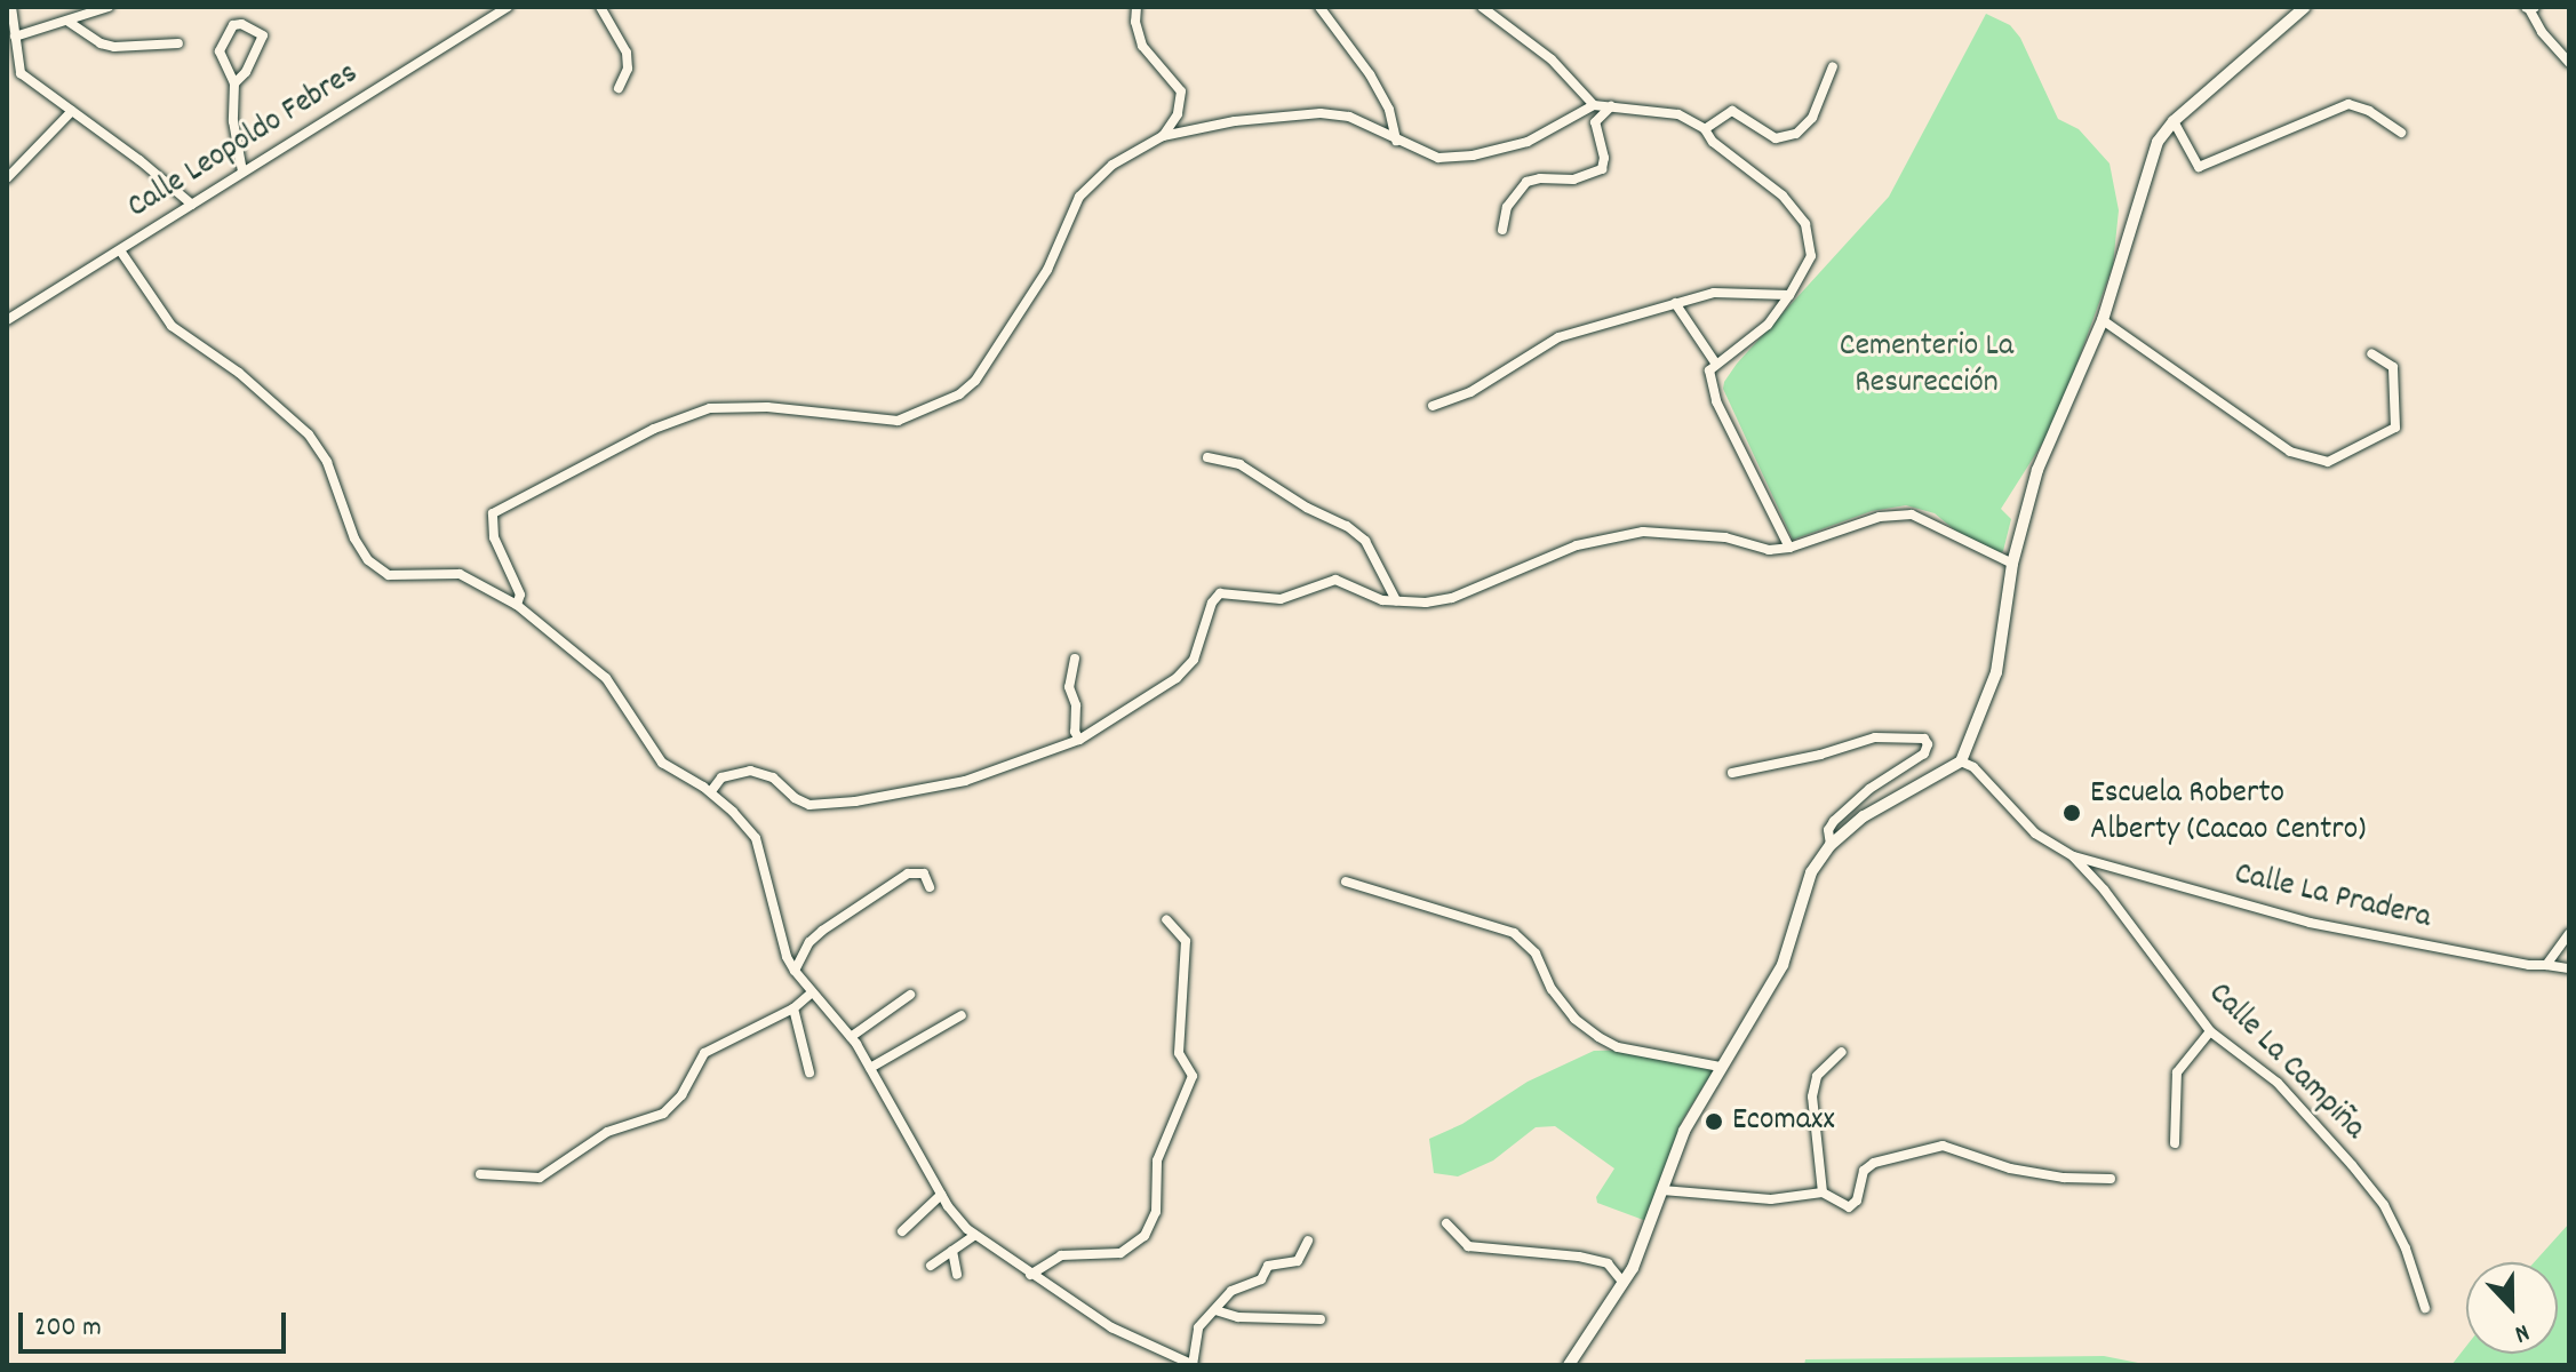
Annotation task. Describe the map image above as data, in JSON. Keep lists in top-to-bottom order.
{
  "streets": {
    "street": ["Calle Leopoldo Febres", "Calle La Pradera", "Calle La Campiña"]
  },
  "crossings": [
    ["Calle La Pradera", "Calle La Campiña"]
  ],
  "parks": ["Cementerio La Resurección"],
  "places": ["Escuela Roberto Alberty (Cacao Centro)", "Ecomaxx"],
  "scale_bar": "200 m",
  "north": "bottom"
}
